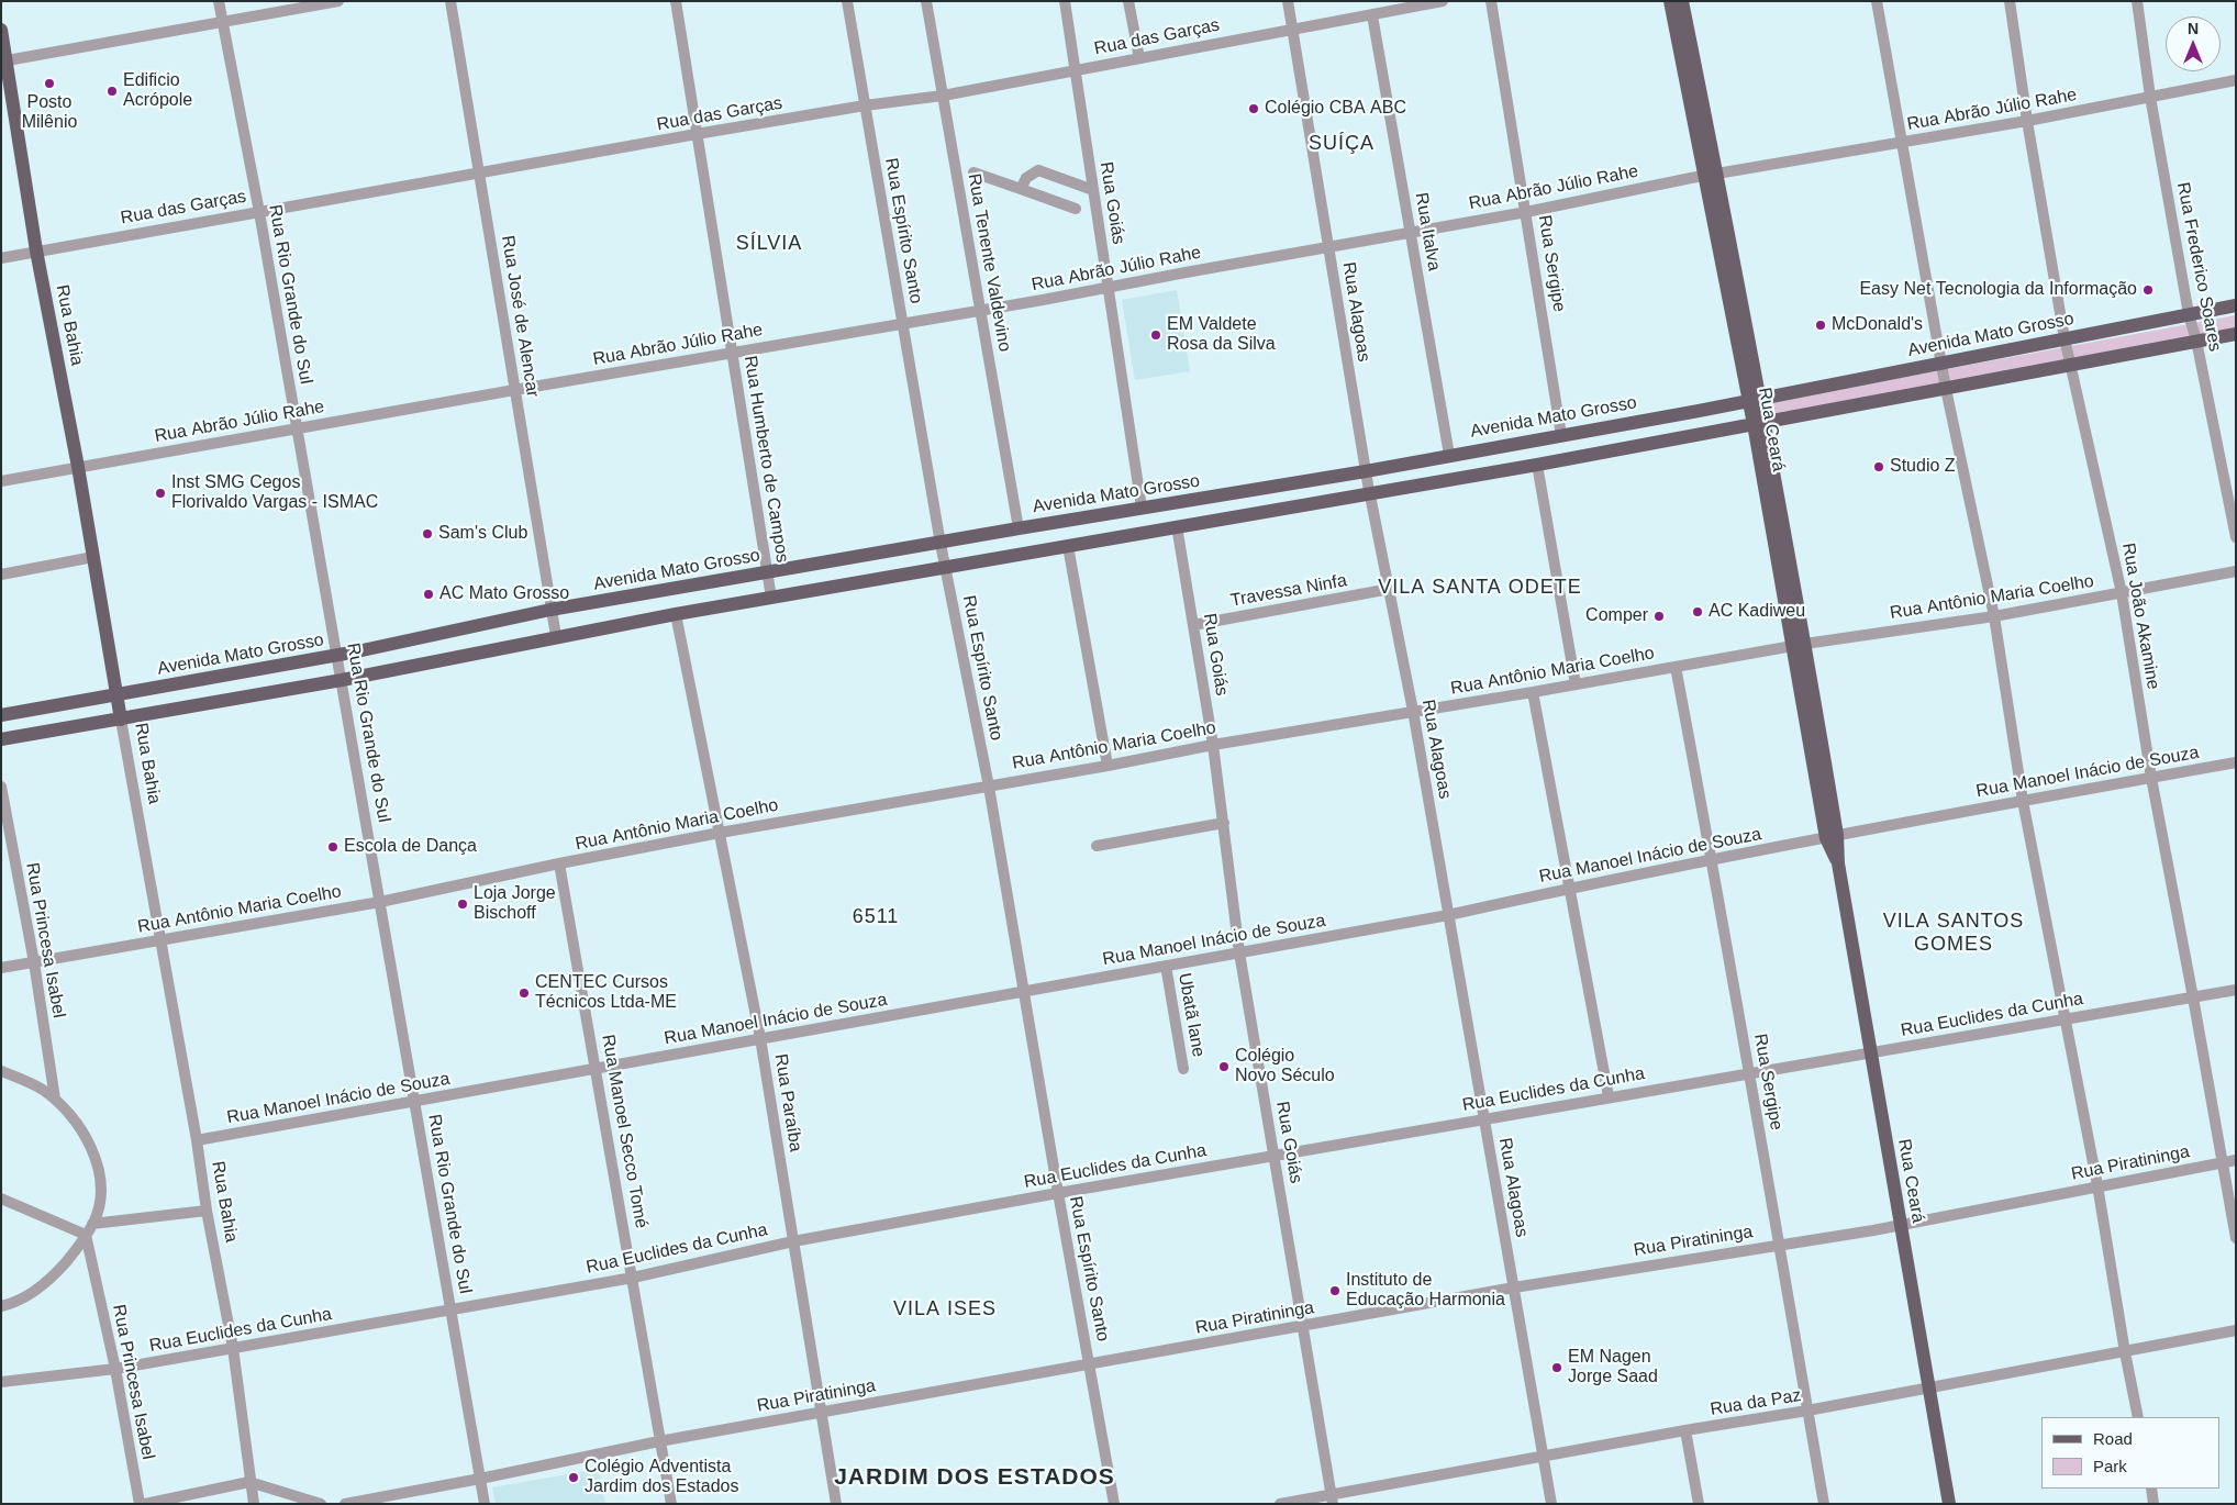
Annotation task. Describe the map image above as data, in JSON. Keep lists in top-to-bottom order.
{
  "streets": {
    "main road": ["Rua Bahia", "Avenida Mato Grosso", "Rua Ceará"],
    "street": [
      "Rua das Garças",
      "Rua Abrão Júlio Rahe",
      "Rua Goiás",
      "Rua Espírito Santo",
      "Rua Italva",
      "Rua Tenente Valdevino",
      "Rua Sergipe",
      "Rua Frederico Soares",
      "Rua Rio Grande do Sul",
      "Rua Alagoas",
      "Rua José de Alencar",
      "Rua Humberto de Campos",
      "Travessa Ninfa",
      "Rua Antônio Maria Coelho",
      "Rua João Akamine",
      "Rua Manoel Inácio de Souza",
      "Rua Princesa Isabel",
      "Ubatã lane",
      "Rua Euclides da Cunha",
      "Rua Paraíba",
      "Rua Manoel Secco Tomé",
      "Rua Piratininga",
      "Rua da Paz"
    ]
  },
  "crossings": [
    ["Rua das Garças", "Rua Goiás"],
    ["Rua das Garças", "Rua Espírito Santo"],
    ["Rua das Garças", "Rua Italva"],
    ["Rua das Garças", "Rua Tenente Valdevino"],
    ["Rua das Garças", "Rua Rio Grande do Sul"],
    ["Rua das Garças", "Rua Alagoas"],
    ["Rua das Garças", "Rua José de Alencar"],
    ["Rua das Garças", "Rua Bahia"],
    ["Rua das Garças", "Rua Humberto de Campos"],
    ["Rua Abrão Júlio Rahe", "Rua Goiás"],
    ["Rua Abrão Júlio Rahe", "Rua Espírito Santo"],
    ["Rua Abrão Júlio Rahe", "Rua Italva"],
    ["Rua Abrão Júlio Rahe", "Rua Tenente Valdevino"],
    ["Rua Abrão Júlio Rahe", "Rua Sergipe"],
    ["Rua Abrão Júlio Rahe", "Rua Frederico Soares"],
    ["Rua Abrão Júlio Rahe", "Rua Rio Grande do Sul"],
    ["Rua Abrão Júlio Rahe", "Rua Alagoas"],
    ["Rua Abrão Júlio Rahe", "Rua José de Alencar"],
    ["Rua Abrão Júlio Rahe", "Rua Bahia"],
    ["Rua Abrão Júlio Rahe", "Rua Ceará"],
    ["Rua Abrão Júlio Rahe", "Rua Humberto de Campos"],
    ["Rua Abrão Júlio Rahe", "Rua João Akamine"],
    ["Rua Goiás", "Avenida Mato Grosso"],
    ["Rua Goiás", "Travessa Ninfa"],
    ["Rua Goiás", "Rua Antônio Maria Coelho"],
    ["Rua Goiás", "Rua Manoel Inácio de Souza"],
    ["Rua Goiás", "Rua Euclides da Cunha"],
    ["Rua Goiás", "Rua Piratininga"],
    ["Rua Goiás", "Rua da Paz"],
    ["Rua Espírito Santo", "Avenida Mato Grosso"],
    ["Rua Espírito Santo", "Rua Antônio Maria Coelho"],
    ["Rua Espírito Santo", "Rua Manoel Inácio de Souza"],
    ["Rua Espírito Santo", "Rua Euclides da Cunha"],
    ["Rua Espírito Santo", "Rua Piratininga"],
    ["Rua Italva", "Avenida Mato Grosso"],
    ["Rua Tenente Valdevino", "Avenida Mato Grosso"],
    ["Rua Sergipe", "Avenida Mato Grosso"],
    ["Rua Sergipe", "Rua Antônio Maria Coelho"],
    ["Rua Sergipe", "Rua Manoel Inácio de Souza"],
    ["Rua Sergipe", "Rua Euclides da Cunha"],
    ["Rua Sergipe", "Rua Piratininga"],
    ["Rua Sergipe", "Rua da Paz"],
    ["Rua Frederico Soares", "Avenida Mato Grosso"],
    ["Rua Rio Grande do Sul", "Avenida Mato Grosso"],
    ["Rua Rio Grande do Sul", "Rua Antônio Maria Coelho"],
    ["Rua Rio Grande do Sul", "Rua Manoel Inácio de Souza"],
    ["Rua Rio Grande do Sul", "Rua Euclides da Cunha"],
    ["Rua Rio Grande do Sul", "Rua Piratininga"],
    ["Rua Alagoas", "Avenida Mato Grosso"],
    ["Rua Alagoas", "Travessa Ninfa"],
    ["Rua Alagoas", "Rua Antônio Maria Coelho"],
    ["Rua Alagoas", "Rua Manoel Inácio de Souza"],
    ["Rua Alagoas", "Rua Euclides da Cunha"],
    ["Rua Alagoas", "Rua Piratininga"],
    ["Rua Alagoas", "Rua da Paz"],
    ["Rua José de Alencar", "Avenida Mato Grosso"],
    ["Rua Bahia", "Avenida Mato Grosso"],
    ["Rua Bahia", "Rua Antônio Maria Coelho"],
    ["Rua Bahia", "Rua Manoel Inácio de Souza"],
    ["Rua Bahia", "Rua Euclides da Cunha"],
    ["Avenida Mato Grosso", "Rua Ceará"],
    ["Avenida Mato Grosso", "Rua Humberto de Campos"],
    ["Avenida Mato Grosso", "Rua João Akamine"],
    ["Rua Ceará", "Rua Antônio Maria Coelho"],
    ["Rua Ceará", "Rua Manoel Inácio de Souza"],
    ["Rua Ceará", "Rua Euclides da Cunha"],
    ["Rua Ceará", "Rua Piratininga"],
    ["Rua Ceará", "Rua da Paz"],
    ["Rua Antônio Maria Coelho", "Rua João Akamine"],
    ["Rua Antônio Maria Coelho", "Rua Princesa Isabel"],
    ["Rua Antônio Maria Coelho", "Rua Paraíba"],
    ["Rua Antônio Maria Coelho", "Rua Manoel Secco Tomé"],
    ["Rua João Akamine", "Rua Manoel Inácio de Souza"],
    ["Rua João Akamine", "Rua Euclides da Cunha"],
    ["Rua João Akamine", "Rua Piratininga"],
    ["Rua Manoel Inácio de Souza", "Ubatã lane"],
    ["Rua Manoel Inácio de Souza", "Rua Paraíba"],
    ["Rua Manoel Inácio de Souza", "Rua Manoel Secco Tomé"],
    ["Rua Princesa Isabel", "Rua Euclides da Cunha"],
    ["Rua Euclides da Cunha", "Rua Paraíba"],
    ["Rua Euclides da Cunha", "Rua Manoel Secco Tomé"],
    ["Rua Paraíba", "Rua Piratininga"],
    ["Rua Manoel Secco Tomé", "Rua Piratininga"]
  ],
  "districts": [
    "SUÍÇA",
    "SÍLVIA",
    "VILA SANTA ODETE",
    "6511",
    "VILA SANTOS GOMES",
    "VILA ISES",
    "JARDIM DOS ESTADOS"
  ],
  "places": [
    "Posto Milênio",
    "Edificio Acrópole",
    "Colégio CBA ABC",
    "Easy Net Tecnologia da Informação",
    "McDonald's",
    "EM Valdete Rosa da Silva",
    "Studio Z",
    "Inst SMG Cegos Florivaldo Vargas - ISMAC",
    "Sam's Club",
    "AC Mato Grosso",
    "AC Kadiweu",
    "Comper",
    "Escola de Dança",
    "Loja Jorge Bischoff",
    "CENTEC Cursos Técnicos Ltda-ME",
    "Colégio Novo Século",
    "Instituto de Educação Harmonia",
    "EM Nagen Jorge Saad",
    "Colégio Adventista Jardim dos Estados"
  ],
  "legend": ["Road", "Park"],
  "north": "top"
}
